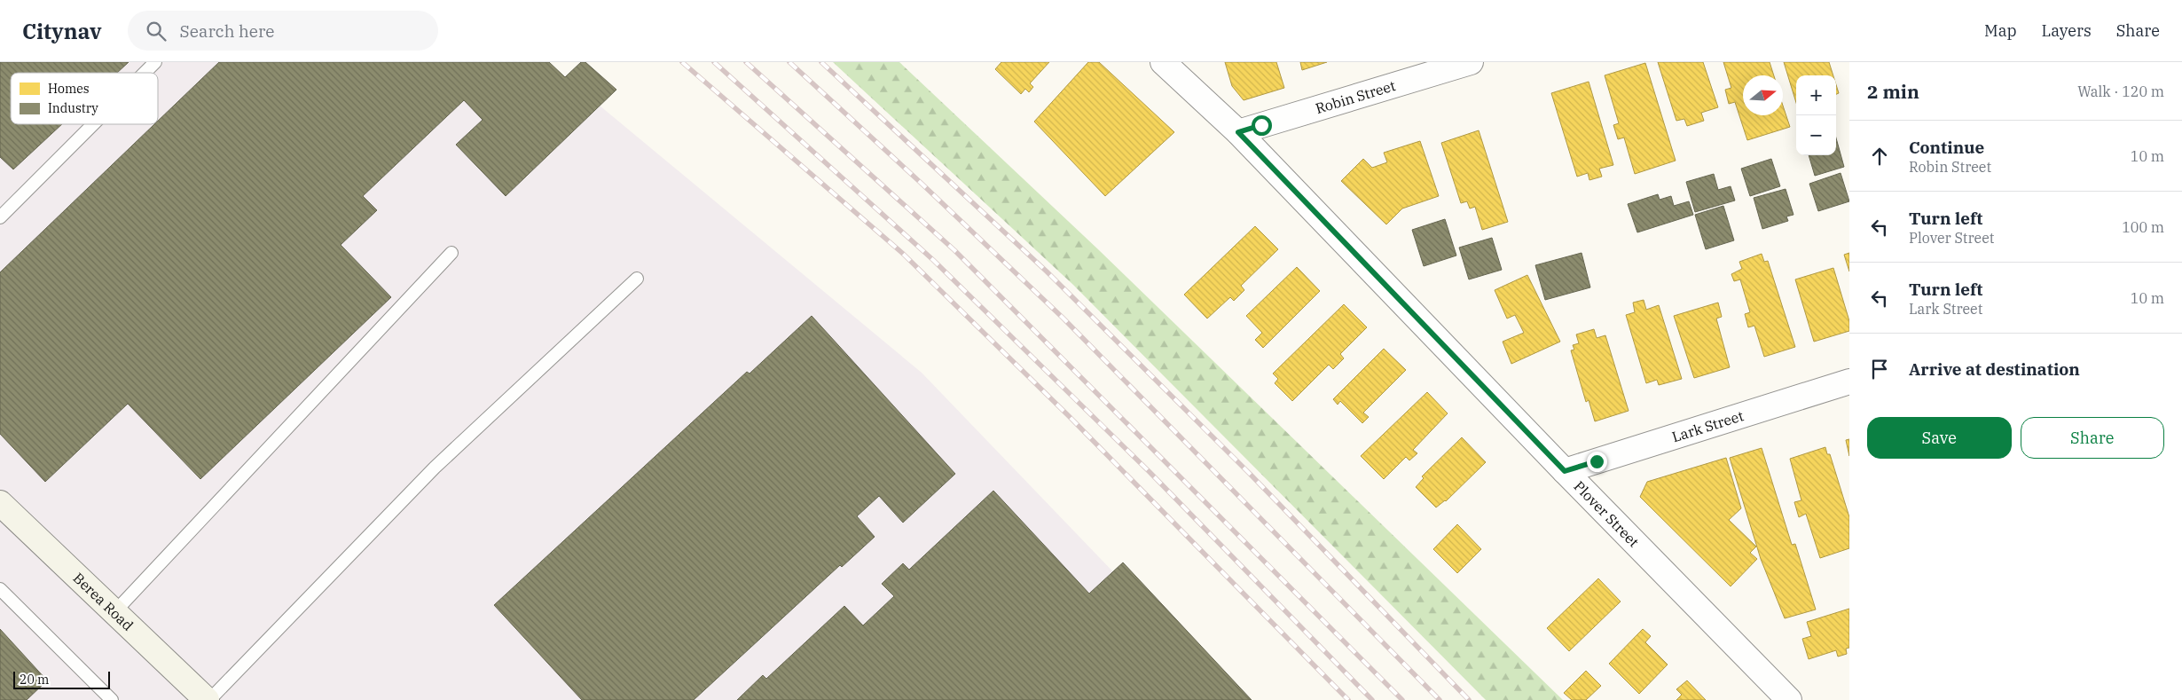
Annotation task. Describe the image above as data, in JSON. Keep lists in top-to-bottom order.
{
  "streets": {
    "main road": ["Berea Road"],
    "street": ["Robin Street", "Lark Street", "Plover Street"]
  },
  "crossings": [
    ["Robin Street", "Plover Street"],
    ["Lark Street", "Plover Street"]
  ],
  "legend": ["Homes", "Industry"],
  "scale_bar": "20 m",
  "north": "right",
  "page": {
    "header": "Citynav",
    "search": "Search here",
    "nav": ["Map", "Layers", "Share"],
    "heading": ["2 min", "Walk · 120 m"],
    "map_buttons": ["+", "−"],
    "list": [
      ["Continue", "Robin Street", "10 m"],
      ["Turn left", "Plover Street", "100 m"],
      ["Turn left", "Lark Street", "10 m"],
      "Arrive at destination"
    ],
    "buttons": ["Save", "Share"],
    "scale": "20 m"
  }
}
